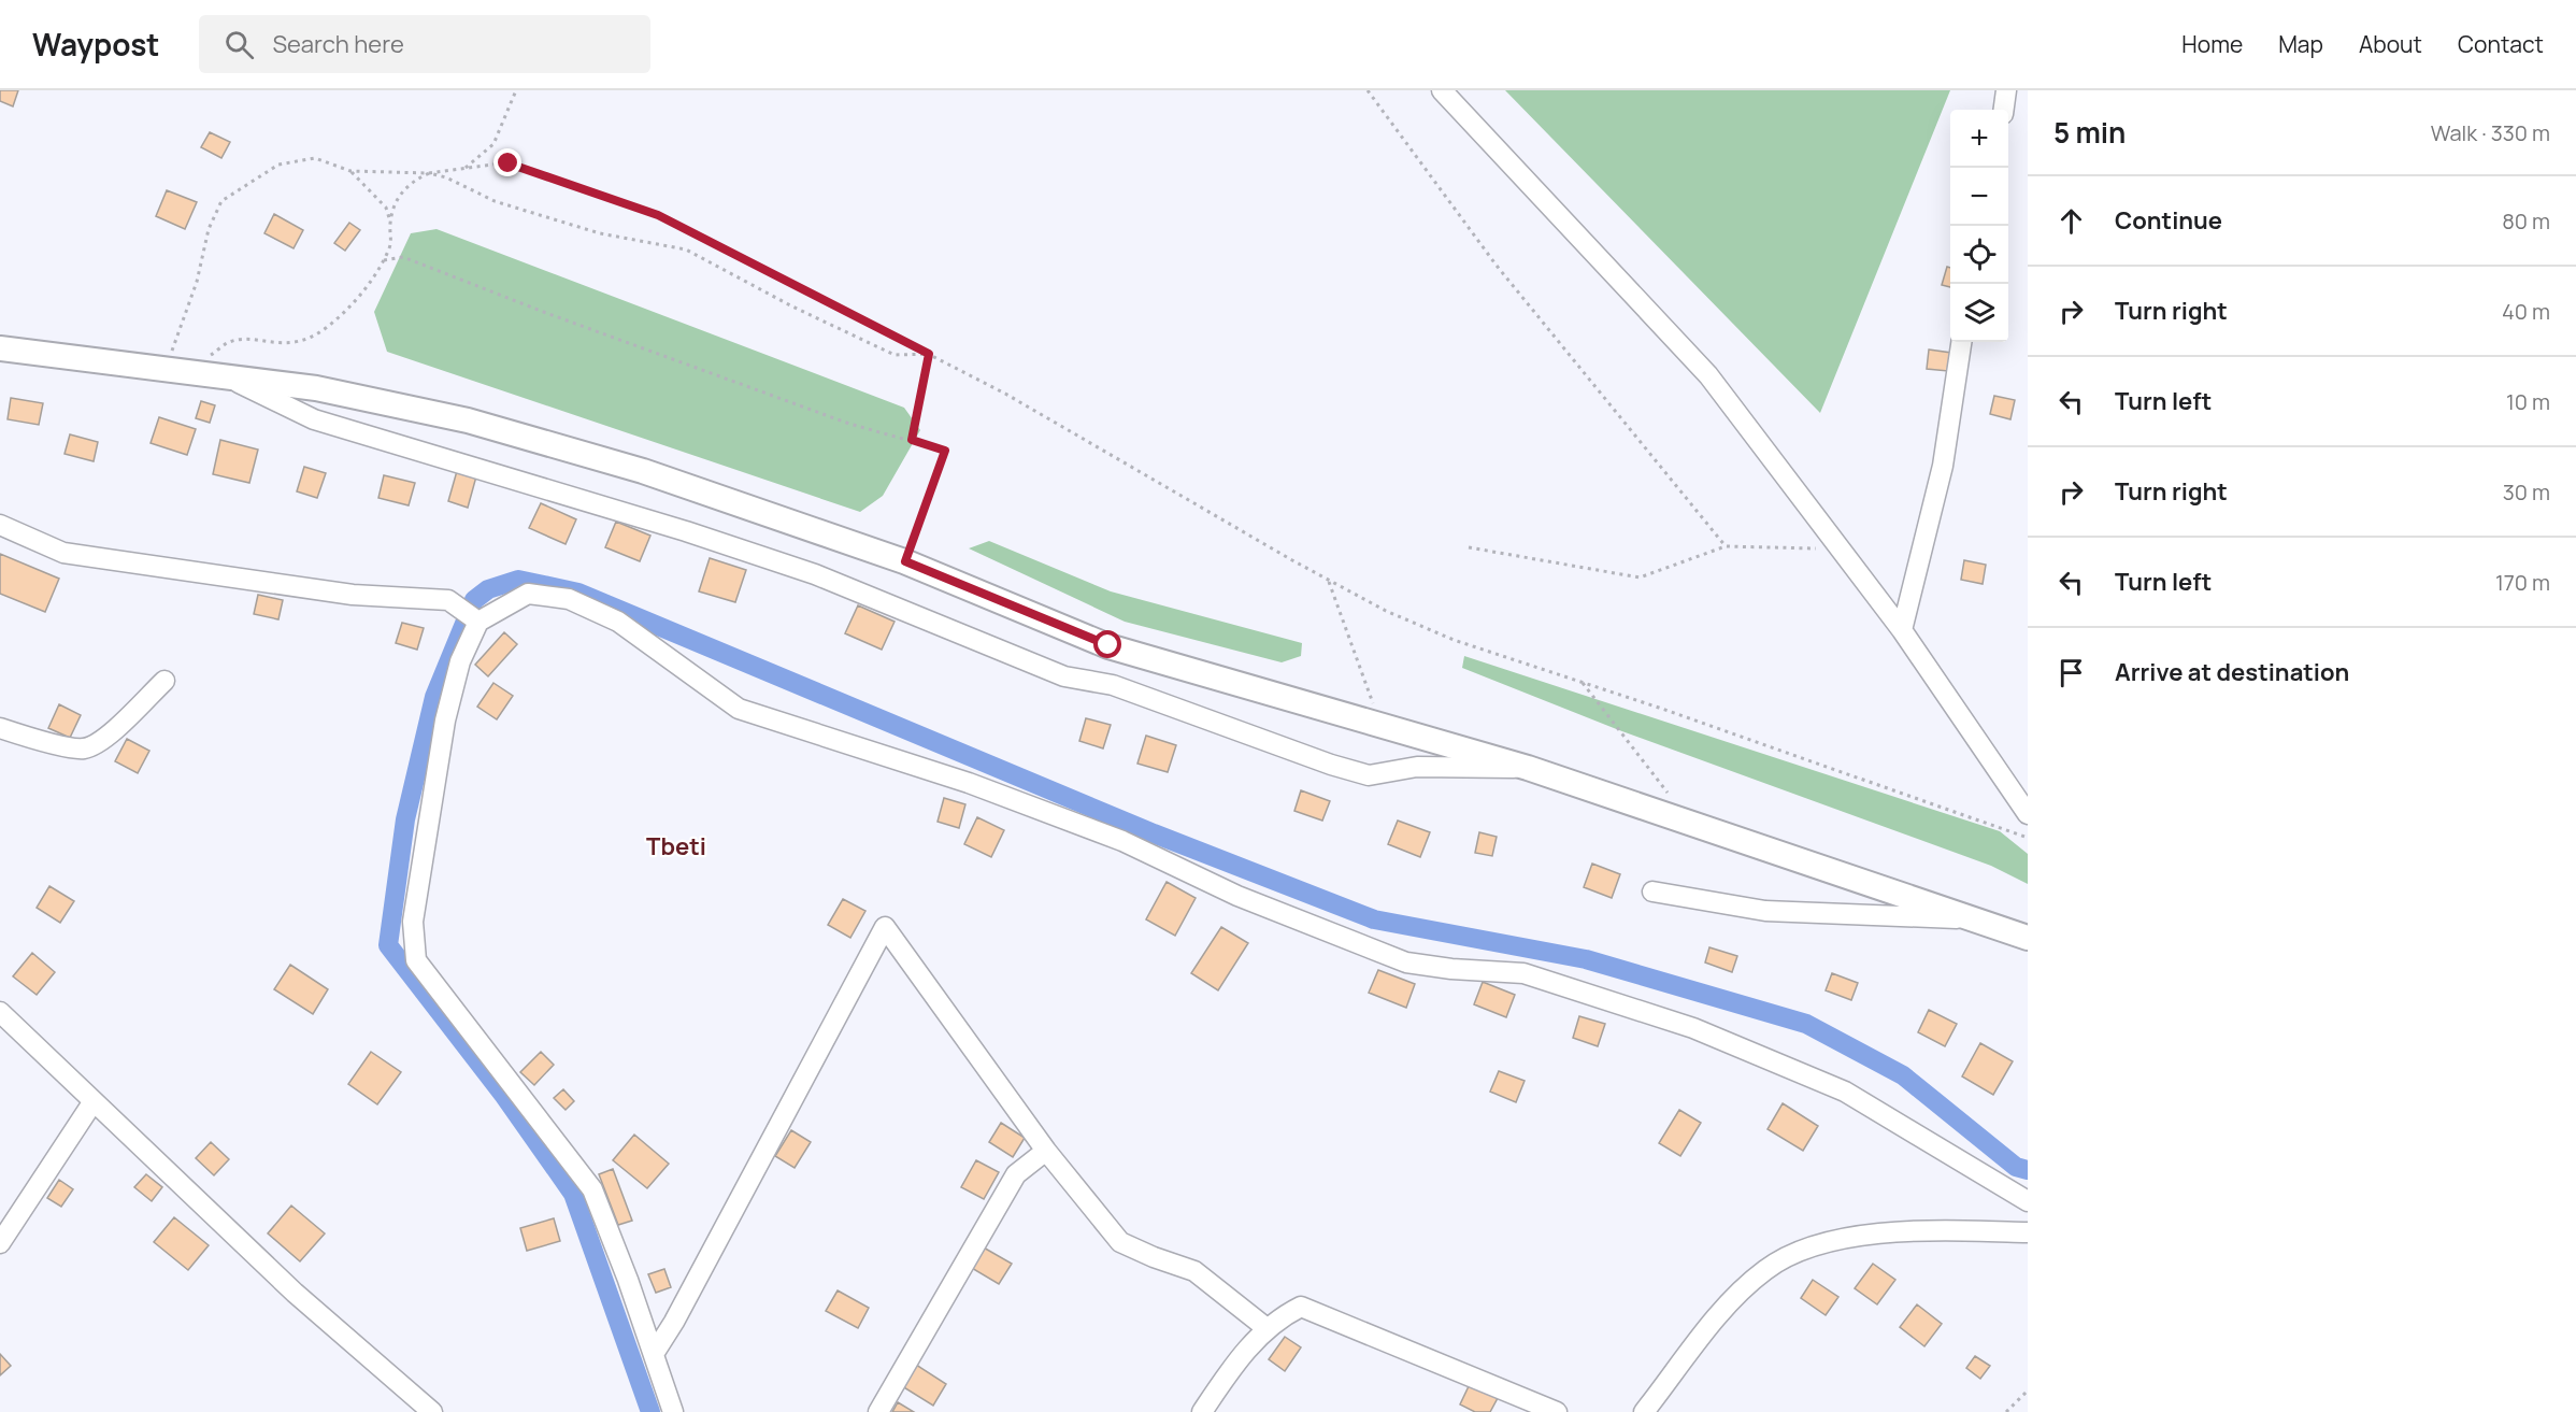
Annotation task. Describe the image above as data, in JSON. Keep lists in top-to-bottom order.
{
  "districts": ["Tbeti"],
  "page": {
    "header": "Waypost",
    "search": "Search here",
    "nav": [
      "Home",
      "Map",
      "About",
      "Contact"
    ],
    "heading": ["5 min", "Walk · 330 m"],
    "map_buttons": ["+", "−"],
    "list": [
      ["Continue", "80 m"],
      ["Turn right", "40 m"],
      ["Turn left", "10 m"],
      ["Turn right", "30 m"],
      ["Turn left", "170 m"],
      "Arrive at destination"
    ]
  }
}
